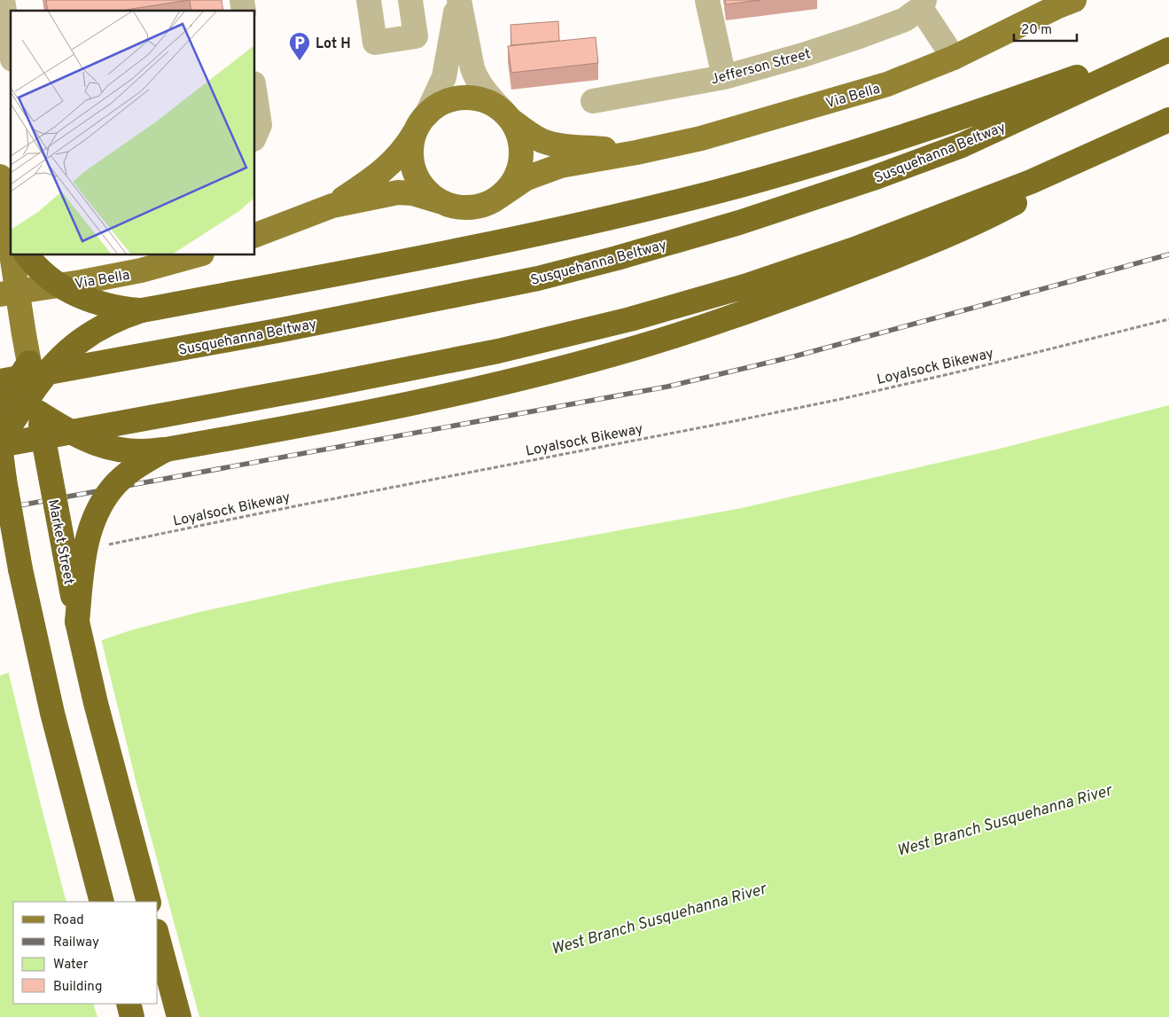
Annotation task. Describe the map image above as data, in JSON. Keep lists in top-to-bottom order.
{
  "streets": {
    "highway": ["Susquehanna Beltway", "Market Street"],
    "main road": ["Via Bella"],
    "street": ["Jefferson Street"],
    "path": ["Loyalsock Bikeway"]
  },
  "crossings": [
    ["Susquehanna Beltway", "Market Street"]
  ],
  "water": ["West Branch Susquehanna River"],
  "places": {
    "parking": ["Lot H"]
  },
  "legend": [
    "Road",
    "Railway",
    "Water",
    "Building"
  ],
  "scale_bar": "20 m"
}
